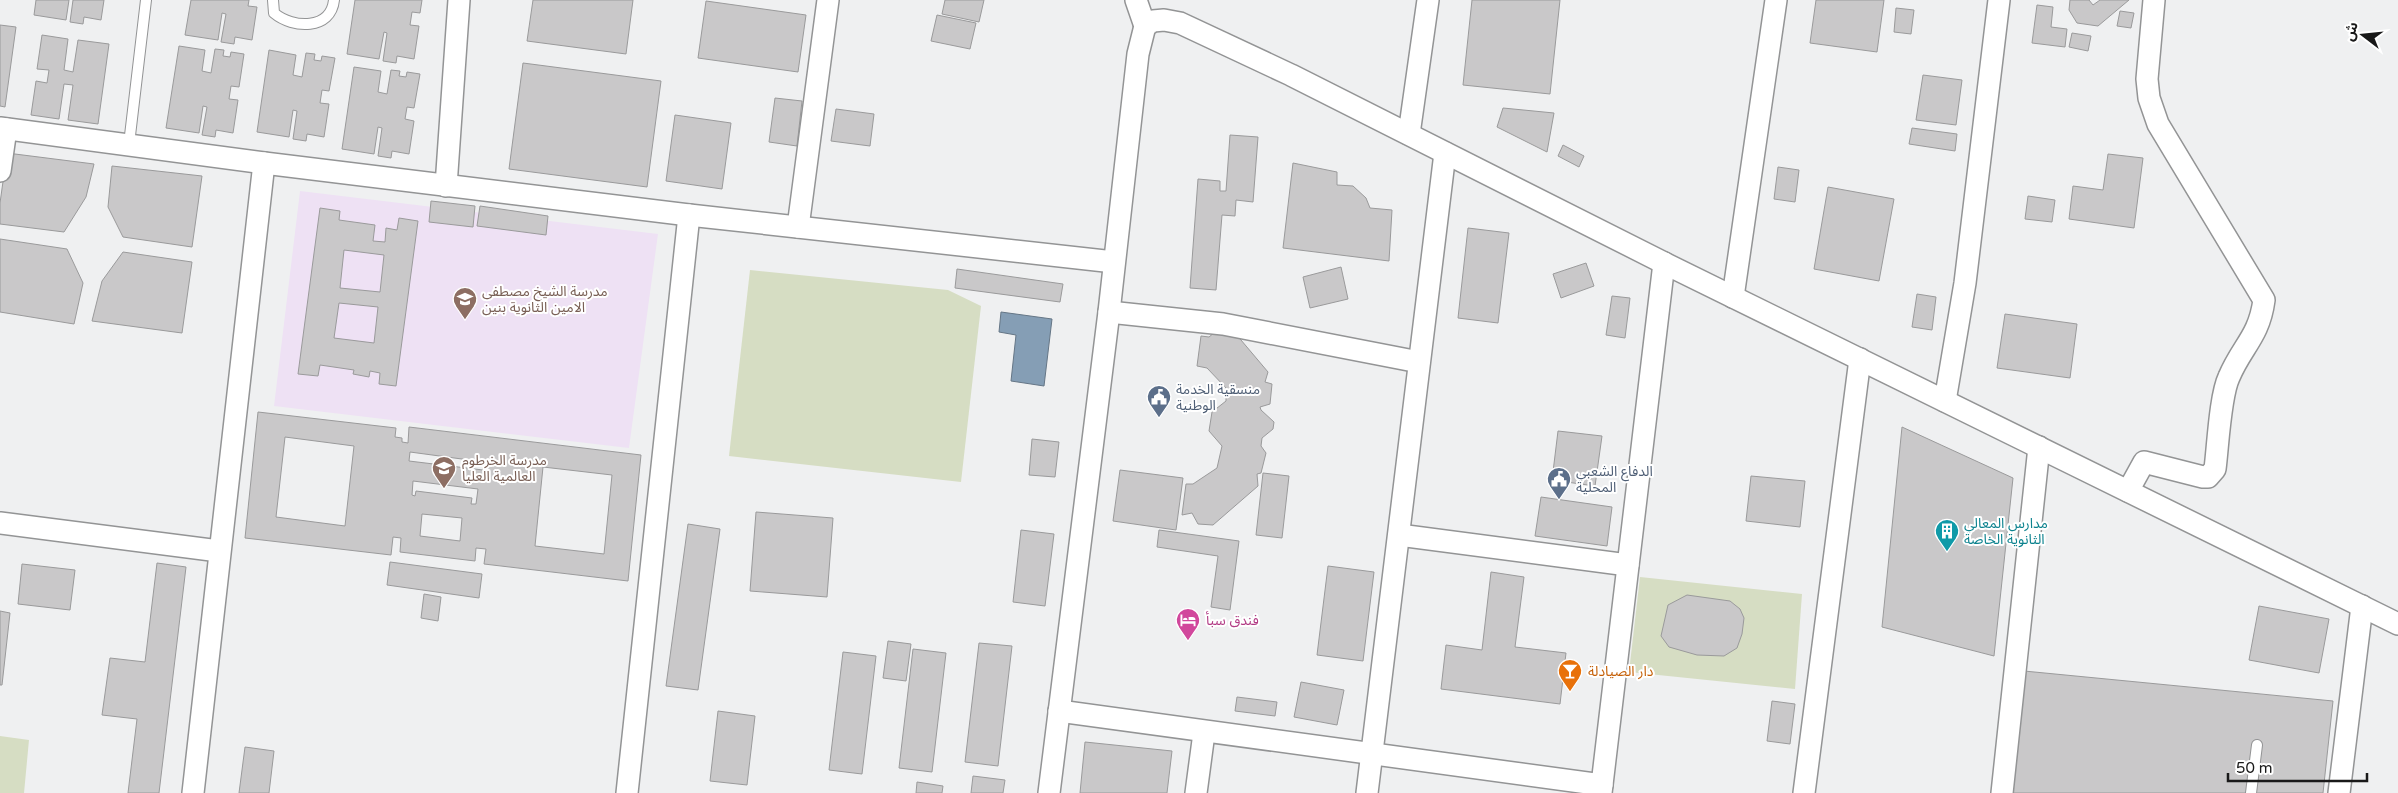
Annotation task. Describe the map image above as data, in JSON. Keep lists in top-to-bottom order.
{
  "places": {
    "school or university": ["مدرسة الشيخ مصطفى الامين الثانوية بنين", "مدرسة الخرطوم العالمية العليا"],
    "public building": ["منسقية الخدمة الوطنية", "الدفاع الشعبي المحلية"],
    "building": ["مدارس المعالي الثانوية الخاصة"],
    "hotel": ["فندق سبأ"],
    "bar": ["دار الصيادلة"]
  },
  "scale_bar": "50 m",
  "north": "left"
}
